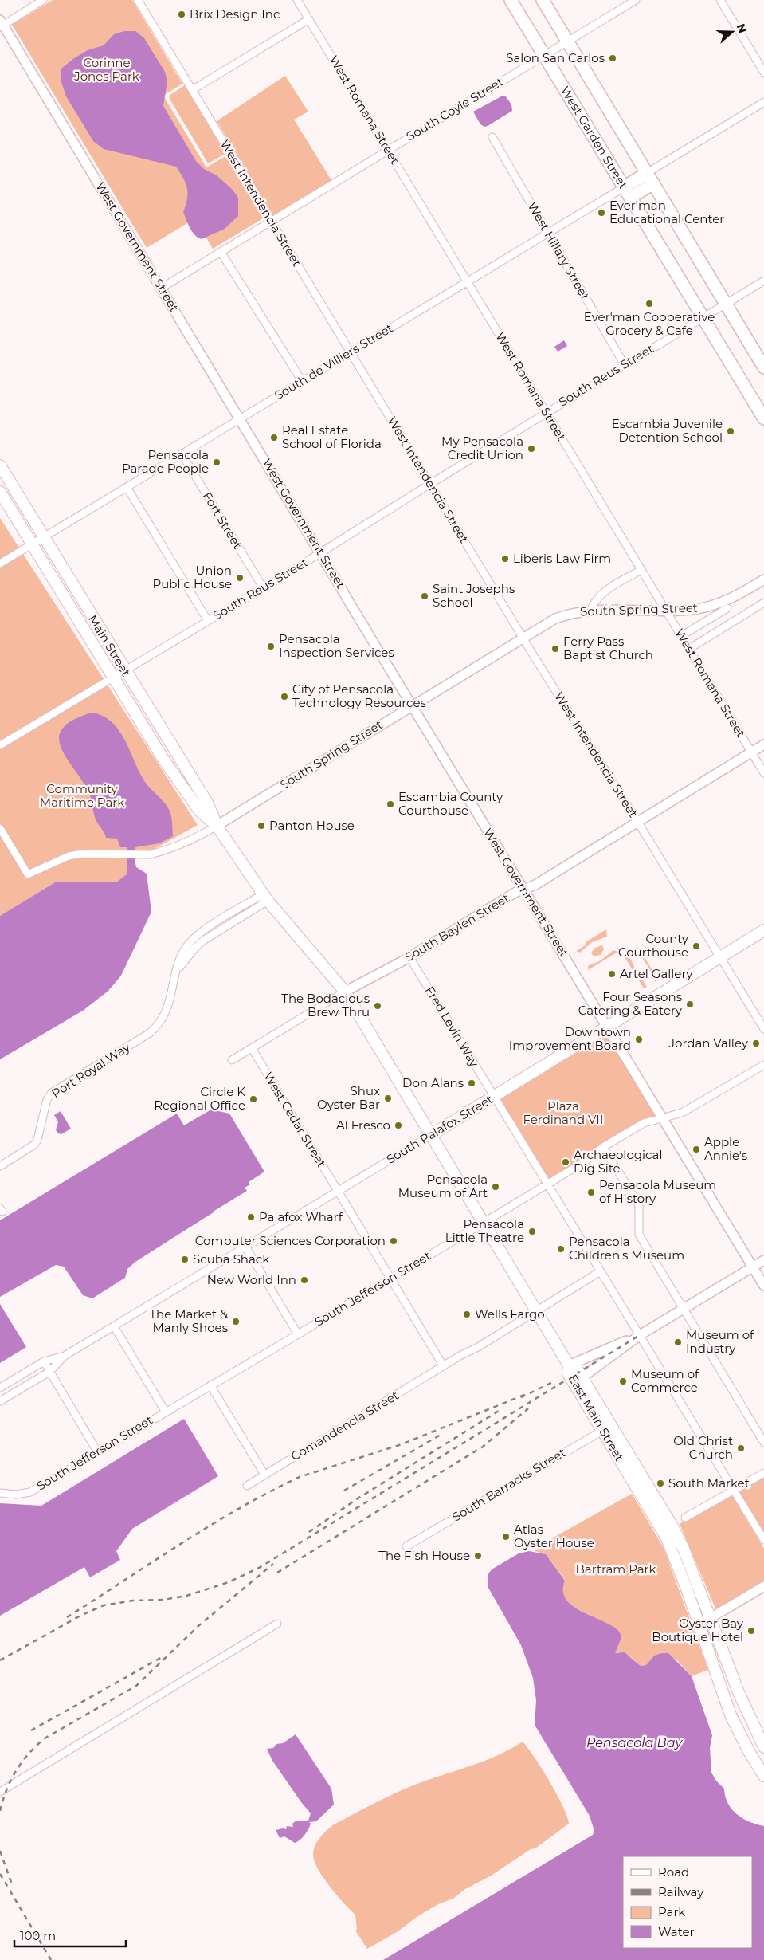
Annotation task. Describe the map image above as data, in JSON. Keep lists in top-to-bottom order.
{
  "streets": {
    "main road": [
      "West Garden Street",
      "Main Street",
      "South Palafox Street",
      "East Main Street"
    ],
    "street": [
      "South Coyle Street",
      "West Romana Street",
      "West Intendencia Street",
      "West Government Street",
      "West Hillary Street",
      "South de Villiers Street",
      "South Reus Street",
      "Fort Street",
      "South Spring Street",
      "South Baylen Street",
      "Fred Levin Way",
      "Port Royal Way",
      "West Cedar Street",
      "South Jefferson Street",
      "Comandencia Street",
      "South Barracks Street"
    ]
  },
  "crossings": [
    ["South Coyle Street", "West Romana Street"],
    ["South Coyle Street", "West Garden Street"],
    ["South Coyle Street", "West Intendencia Street"],
    ["South Coyle Street", "West Government Street"],
    ["West Romana Street", "South de Villiers Street"],
    ["West Romana Street", "South Reus Street"],
    ["West Romana Street", "South Spring Street"],
    ["West Romana Street", "South Baylen Street"],
    ["West Garden Street", "South de Villiers Street"],
    ["West Garden Street", "South Reus Street"],
    ["West Intendencia Street", "South de Villiers Street"],
    ["West Intendencia Street", "South Reus Street"],
    ["West Intendencia Street", "South Spring Street"],
    ["West Intendencia Street", "South Baylen Street"],
    ["West Intendencia Street", "South Palafox Street"],
    ["West Government Street", "South de Villiers Street"],
    ["West Government Street", "South Reus Street"],
    ["West Government Street", "South Spring Street"],
    ["West Government Street", "South Baylen Street"],
    ["West Government Street", "South Palafox Street"],
    ["West Government Street", "South Jefferson Street"],
    ["West Hillary Street", "South de Villiers Street"],
    ["West Hillary Street", "South Reus Street"],
    ["South de Villiers Street", "Fort Street"],
    ["South de Villiers Street", "Main Street"],
    ["South Reus Street", "Fort Street"],
    ["South Reus Street", "Main Street"],
    ["South Spring Street", "Main Street"],
    ["South Spring Street", "East Main Street"],
    ["Main Street", "East Main Street"],
    ["South Baylen Street", "Fred Levin Way"],
    ["South Baylen Street", "West Cedar Street"],
    ["South Baylen Street", "East Main Street"],
    ["Fred Levin Way", "South Palafox Street"],
    ["Fred Levin Way", "South Jefferson Street"],
    ["Fred Levin Way", "Comandencia Street"],
    ["Port Royal Way", "East Main Street"],
    ["West Cedar Street", "South Palafox Street"],
    ["West Cedar Street", "South Jefferson Street"],
    ["West Cedar Street", "Comandencia Street"],
    ["South Palafox Street", "East Main Street"],
    ["South Jefferson Street", "East Main Street"],
    ["East Main Street", "Comandencia Street"],
    ["East Main Street", "South Barracks Street"]
  ],
  "water": ["Pensacola Bay"],
  "parks": [
    "Corinne Jones Park",
    "Community Maritime Park",
    "Plaza Ferdinand VII",
    "Bartram Park"
  ],
  "places": [
    "Brix Design Inc",
    "Salon San Carlos",
    "Ever'man Educational Center",
    "Ever'man Cooperative Grocery & Cafe",
    "Escambia Juvenile Detention School",
    "Real Estate School of Florida",
    "My Pensacola Credit Union",
    "Pensacola Parade People",
    "Liberis Law Firm",
    "Union Public House",
    "Saint Josephs School",
    "Pensacola Inspection Services",
    "Ferry Pass Baptist Church",
    "City of Pensacola Technology Resources",
    "Escambia County Courthouse",
    "Panton House",
    "County Courthouse",
    "Artel Gallery",
    "Four Seasons Catering & Eatery",
    "The Bodacious Brew Thru",
    "Downtown Improvement Board",
    "Jordan Valley",
    "Don Alans",
    "Shux Oyster Bar",
    "Circle K Regional Office",
    "Al Fresco",
    "Apple Annie's",
    "Archaeological Dig Site",
    "Pensacola Museum of Art",
    "Pensacola Museum of History",
    "Palafox Wharf",
    "Pensacola Little Theatre",
    "Computer Sciences Corporation",
    "Pensacola Children's Museum",
    "Scuba Shack",
    "New World Inn",
    "Wells Fargo",
    "The Market & Manly Shoes",
    "Museum of Industry",
    "Museum of Commerce",
    "Old Christ Church",
    "South Market",
    "Atlas Oyster House",
    "The Fish House",
    "Oyster Bay Boutique Hotel"
  ],
  "legend": [
    "Road",
    "Railway",
    "Park",
    "Water"
  ],
  "scale_bar": "100 m",
  "north": "right"
}
